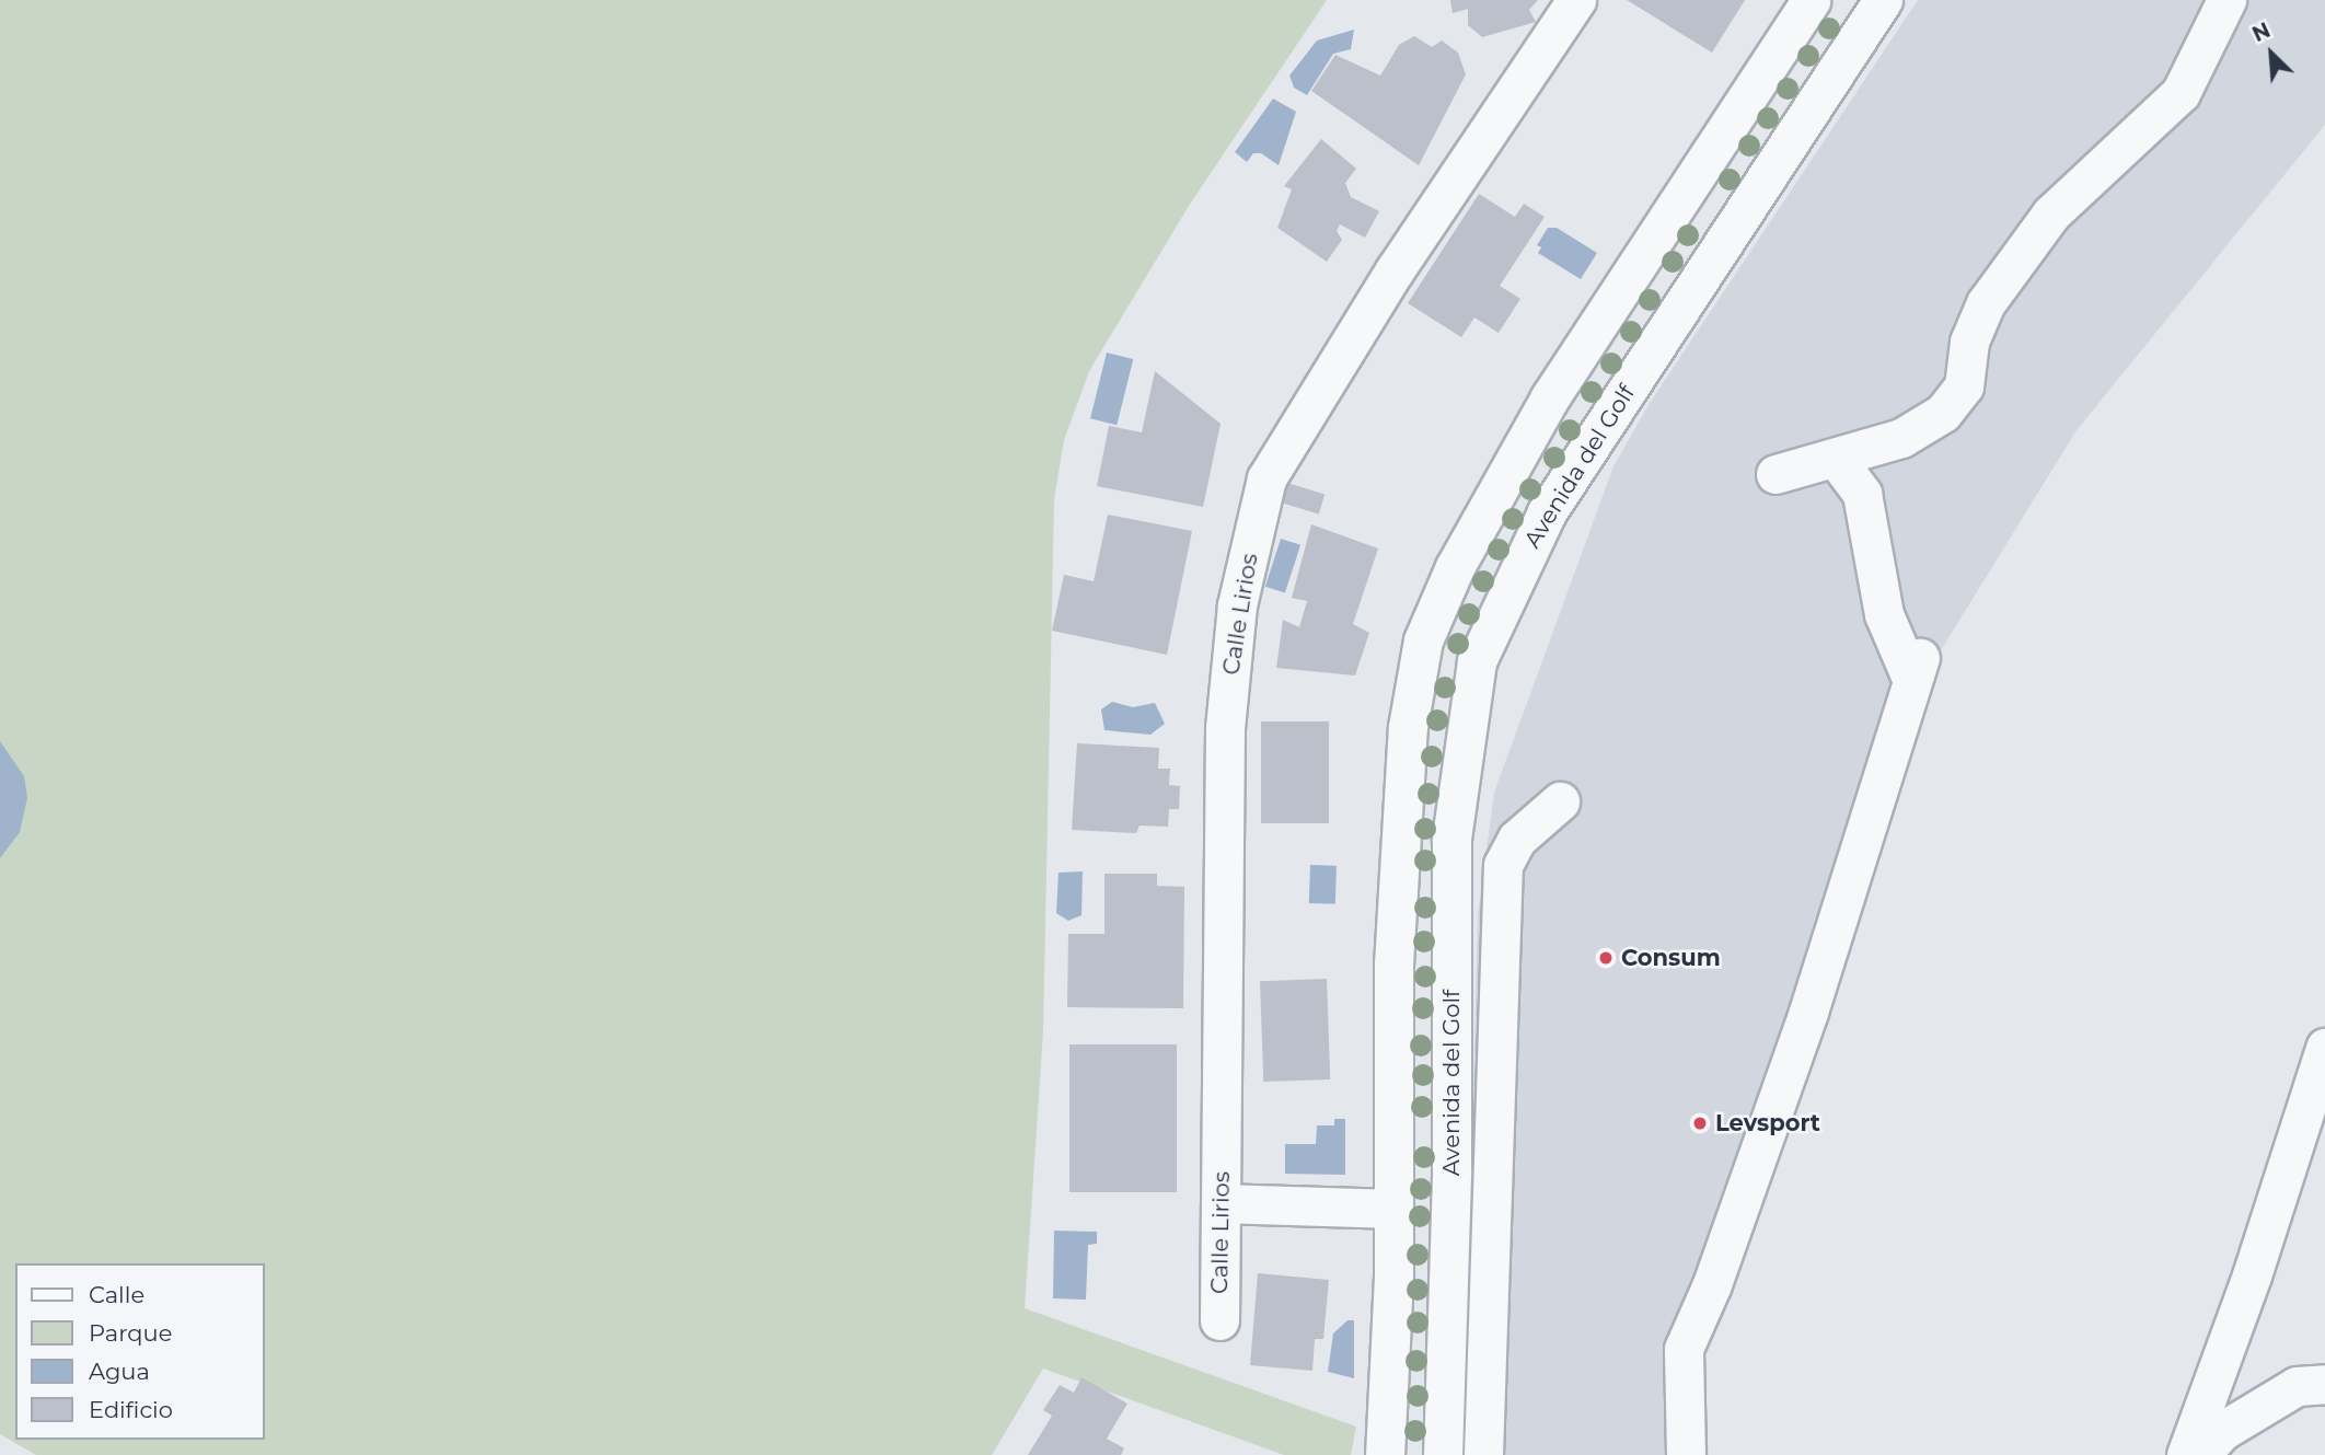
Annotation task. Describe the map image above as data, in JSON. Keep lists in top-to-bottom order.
{
  "streets": {
    "street": ["Avenida del Golf", "Calle Lirios"]
  },
  "places": ["Consum", "Levsport"],
  "legend": [
    "Calle",
    "Parque",
    "Agua",
    "Edificio"
  ],
  "north": "top left"
}
